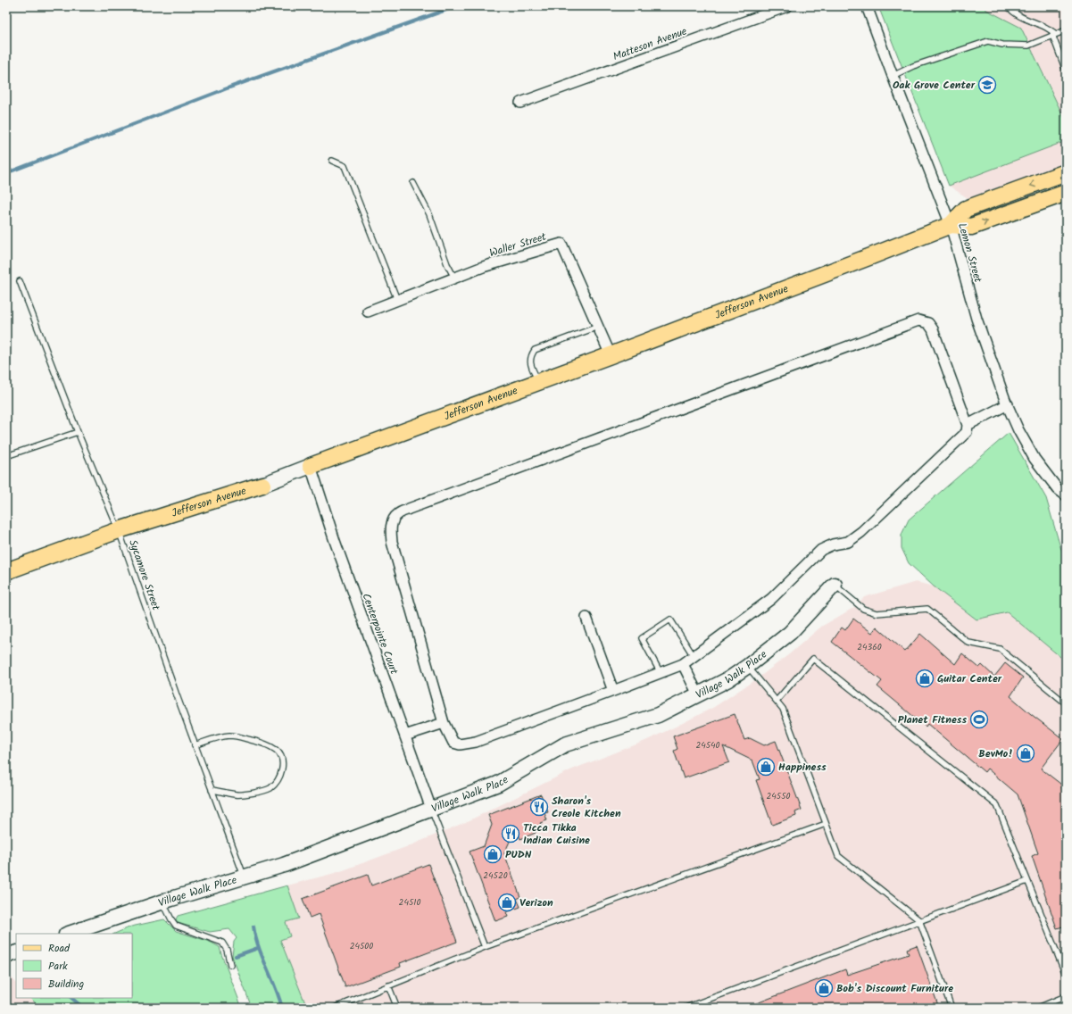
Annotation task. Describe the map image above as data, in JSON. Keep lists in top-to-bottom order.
{
  "streets": {
    "main road": ["Jefferson Avenue"],
    "street": [
      "Matteson Avenue",
      "Waller Street",
      "Lemon Street",
      "Centerpointe Court",
      "Village Walk Place"
    ],
    "lane": ["Sycamore Street"]
  },
  "crossings": [
    ["Waller Street", "Jefferson Avenue"],
    ["Lemon Street", "Jefferson Avenue"],
    ["Jefferson Avenue", "Sycamore Street"],
    ["Jefferson Avenue", "Centerpointe Court"],
    ["Sycamore Street", "Village Walk Place"],
    ["Centerpointe Court", "Village Walk Place"]
  ],
  "places": {
    "school or university": ["Oak Grove Center"],
    "shop": [
      "Guitar Center",
      "BevMo!",
      "Happiness",
      "PUDN",
      "Verizon",
      "Bob's Discount Furniture"
    ],
    "sports": ["Planet Fitness"],
    "restaurant": ["Sharon's Creole Kitchen", "Ticca Tikka Indian Cuisine"]
  },
  "house_numbers": [
    "24360",
    "24540",
    "24550",
    "24520",
    "24510",
    "24500"
  ],
  "legend": ["Road", "Park", "Building"]
}
